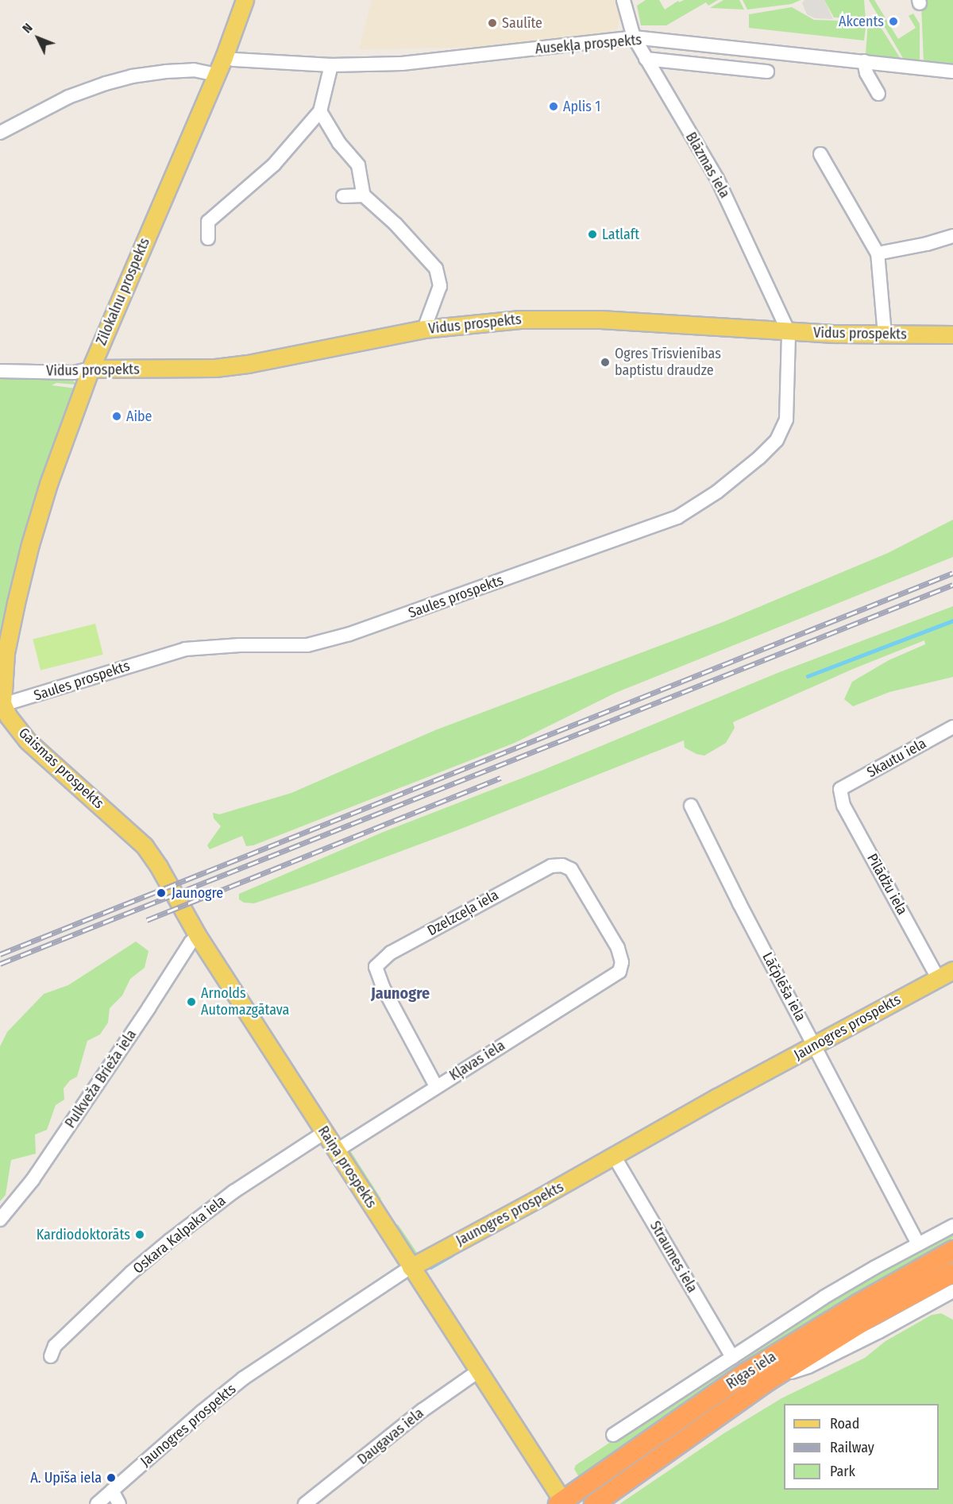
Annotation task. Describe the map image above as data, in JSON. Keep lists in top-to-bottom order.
{
  "streets": {
    "highway": ["Rīgas iela"],
    "main road": [
      "Zilokalnu prospekts",
      "Vidus prospekts",
      "Gaismas prospekts",
      "Jaunogres prospekts",
      "Raiņa prospekts"
    ],
    "street": [
      "Ausekļa prospekts",
      "Blāzmas iela",
      "Saules prospekts",
      "Skautu iela",
      "Pīlādžu iela",
      "Dzelzceļa iela",
      "Lāčplēša iela",
      "Kļavas iela",
      "Pulkveža Brieža iela",
      "Oskara Kalpaka iela",
      "Straumes iela",
      "Daugavas iela"
    ]
  },
  "crossings": [
    ["Ausekļa prospekts", "Blāzmas iela"],
    ["Ausekļa prospekts", "Zilokalnu prospekts"],
    ["Blāzmas iela", "Vidus prospekts"],
    ["Blāzmas iela", "Saules prospekts"],
    ["Zilokalnu prospekts", "Vidus prospekts"],
    ["Zilokalnu prospekts", "Saules prospekts"],
    ["Zilokalnu prospekts", "Gaismas prospekts"],
    ["Vidus prospekts", "Saules prospekts"],
    ["Saules prospekts", "Gaismas prospekts"],
    ["Skautu iela", "Pīlādžu iela"],
    ["Gaismas prospekts", "Raiņa prospekts"],
    ["Pīlādžu iela", "Jaunogres prospekts"],
    ["Dzelzceļa iela", "Kļavas iela"],
    ["Lāčplēša iela", "Jaunogres prospekts"],
    ["Lāčplēša iela", "Rīgas iela"],
    ["Jaunogres prospekts", "Raiņa prospekts"],
    ["Jaunogres prospekts", "Straumes iela"],
    ["Kļavas iela", "Raiņa prospekts"],
    ["Pulkveža Brieža iela", "Raiņa prospekts"],
    ["Raiņa prospekts", "Oskara Kalpaka iela"],
    ["Raiņa prospekts", "Rīgas iela"],
    ["Raiņa prospekts", "Daugavas iela"],
    ["Straumes iela", "Rīgas iela"]
  ],
  "districts": ["Jaunogre"],
  "places": [
    "Akcents",
    "Saulīte",
    "Aplis 1",
    "Latlaft",
    "Ogres Trīsvienības baptistu draudze",
    "Aibe",
    "Jaunogre",
    "Arnolds Automazgātava",
    "Kardiodoktorāts",
    "A. Upīša iela"
  ],
  "legend": ["Road", "Railway", "Park"],
  "north": "top left"
}
